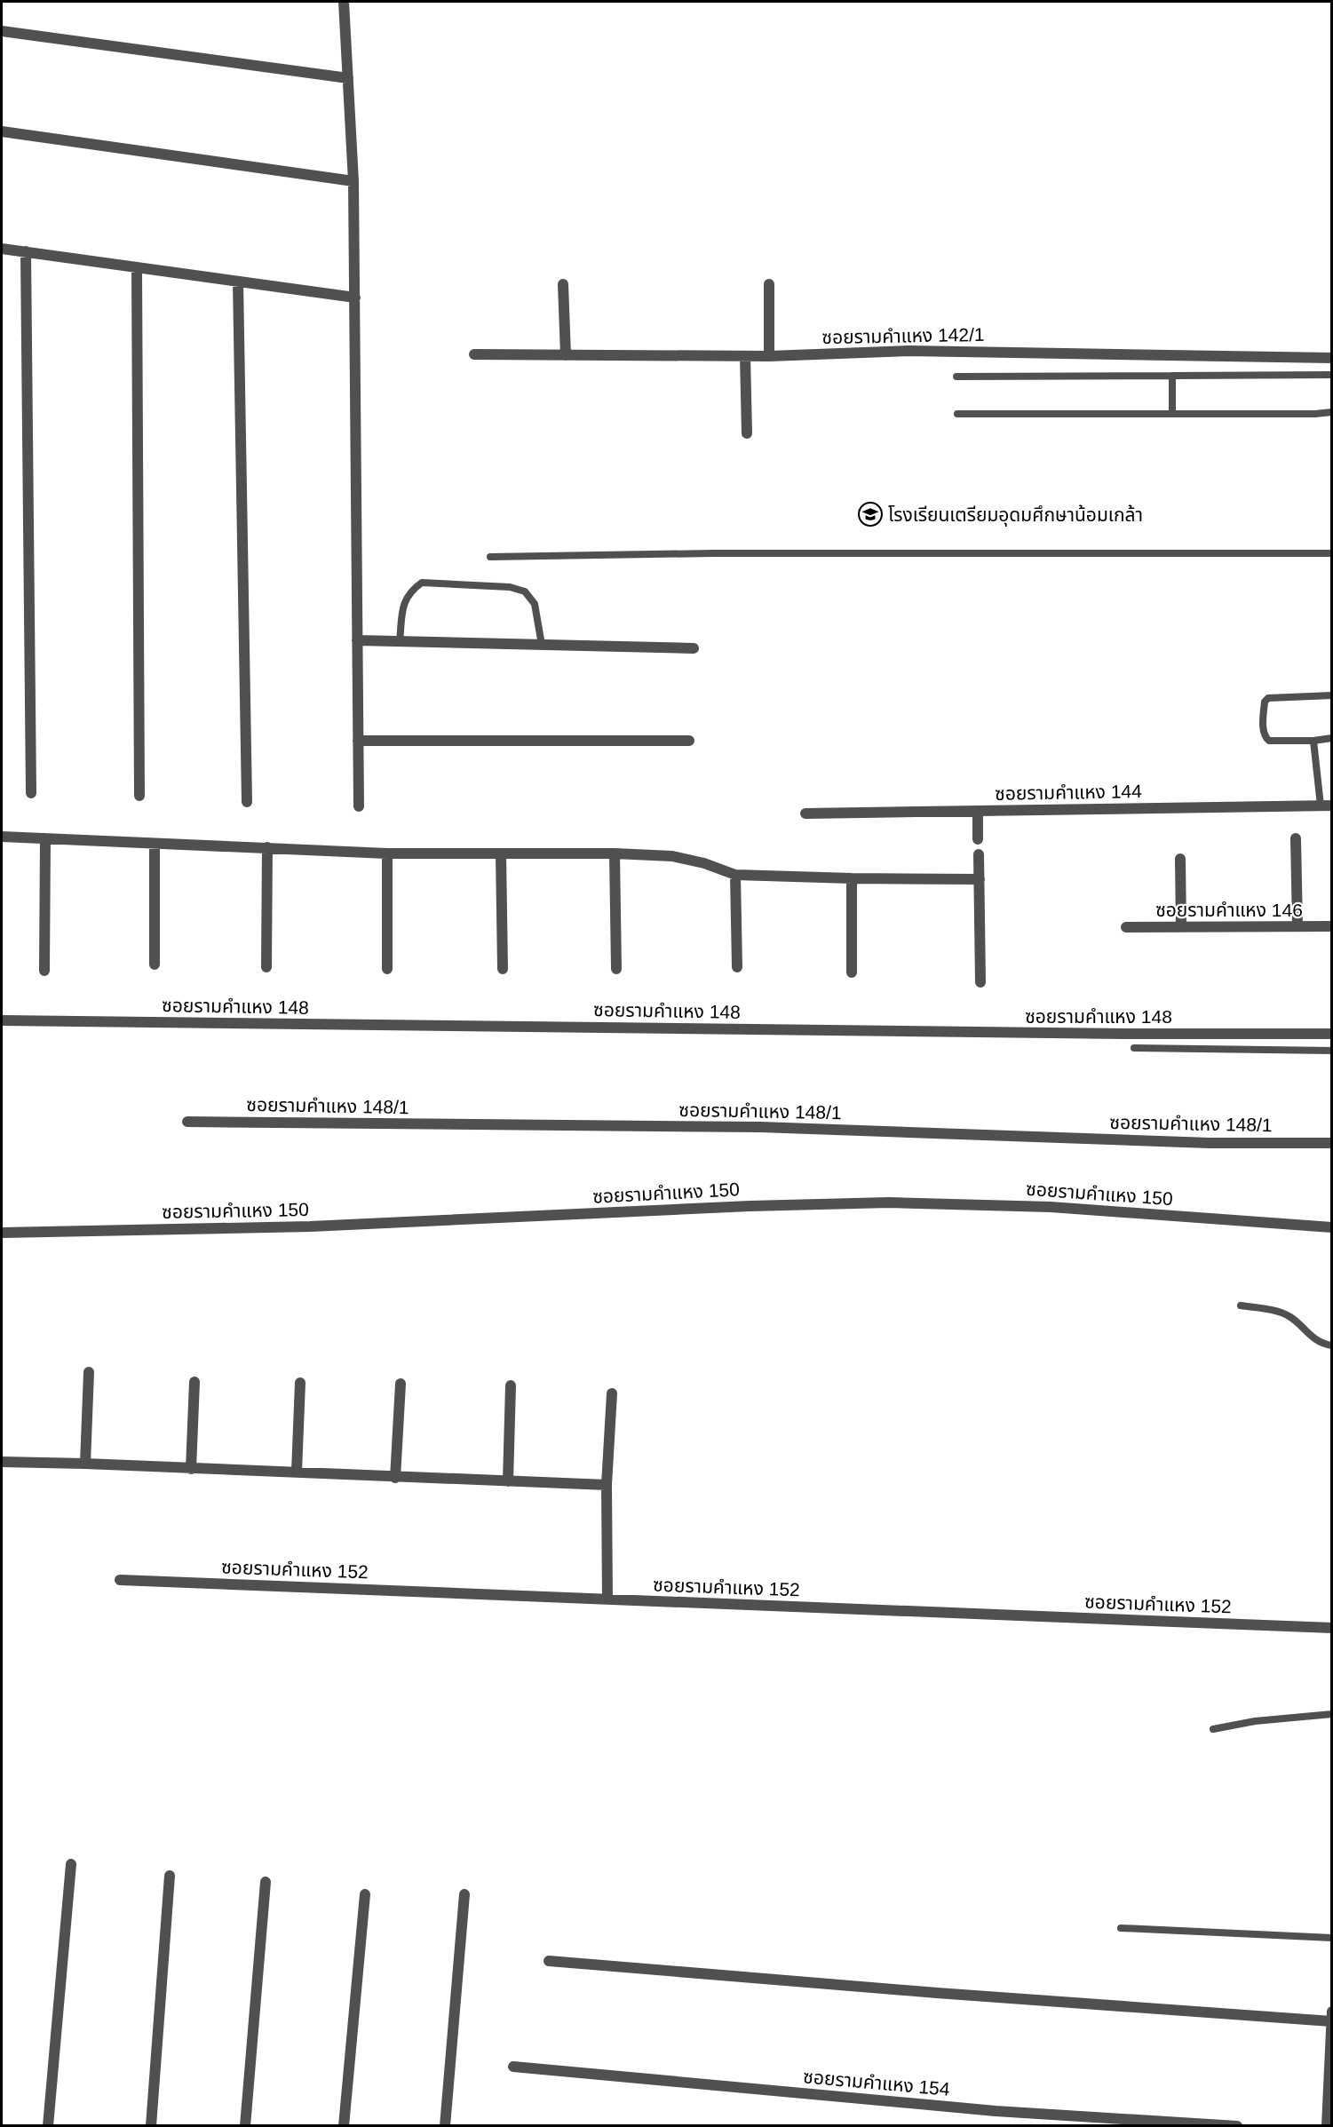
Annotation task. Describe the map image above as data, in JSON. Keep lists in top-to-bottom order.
{
  "streets": {
    "street": [
      "ซอยรามคำแหง 142/1",
      "ซอยรามคำแหง 144",
      "ซอยรามคำแหง 146",
      "ซอยรามคำแหง 148",
      "ซอยรามคำแหง 148/1",
      "ซอยรามคำแหง 150",
      "ซอยรามคำแหง 152",
      "ซอยรามคำแหง 154"
    ]
  },
  "places": {
    "school or university": ["โรงเรียนเตรียมอุดมศึกษาน้อมเกล้า"]
  }
}
